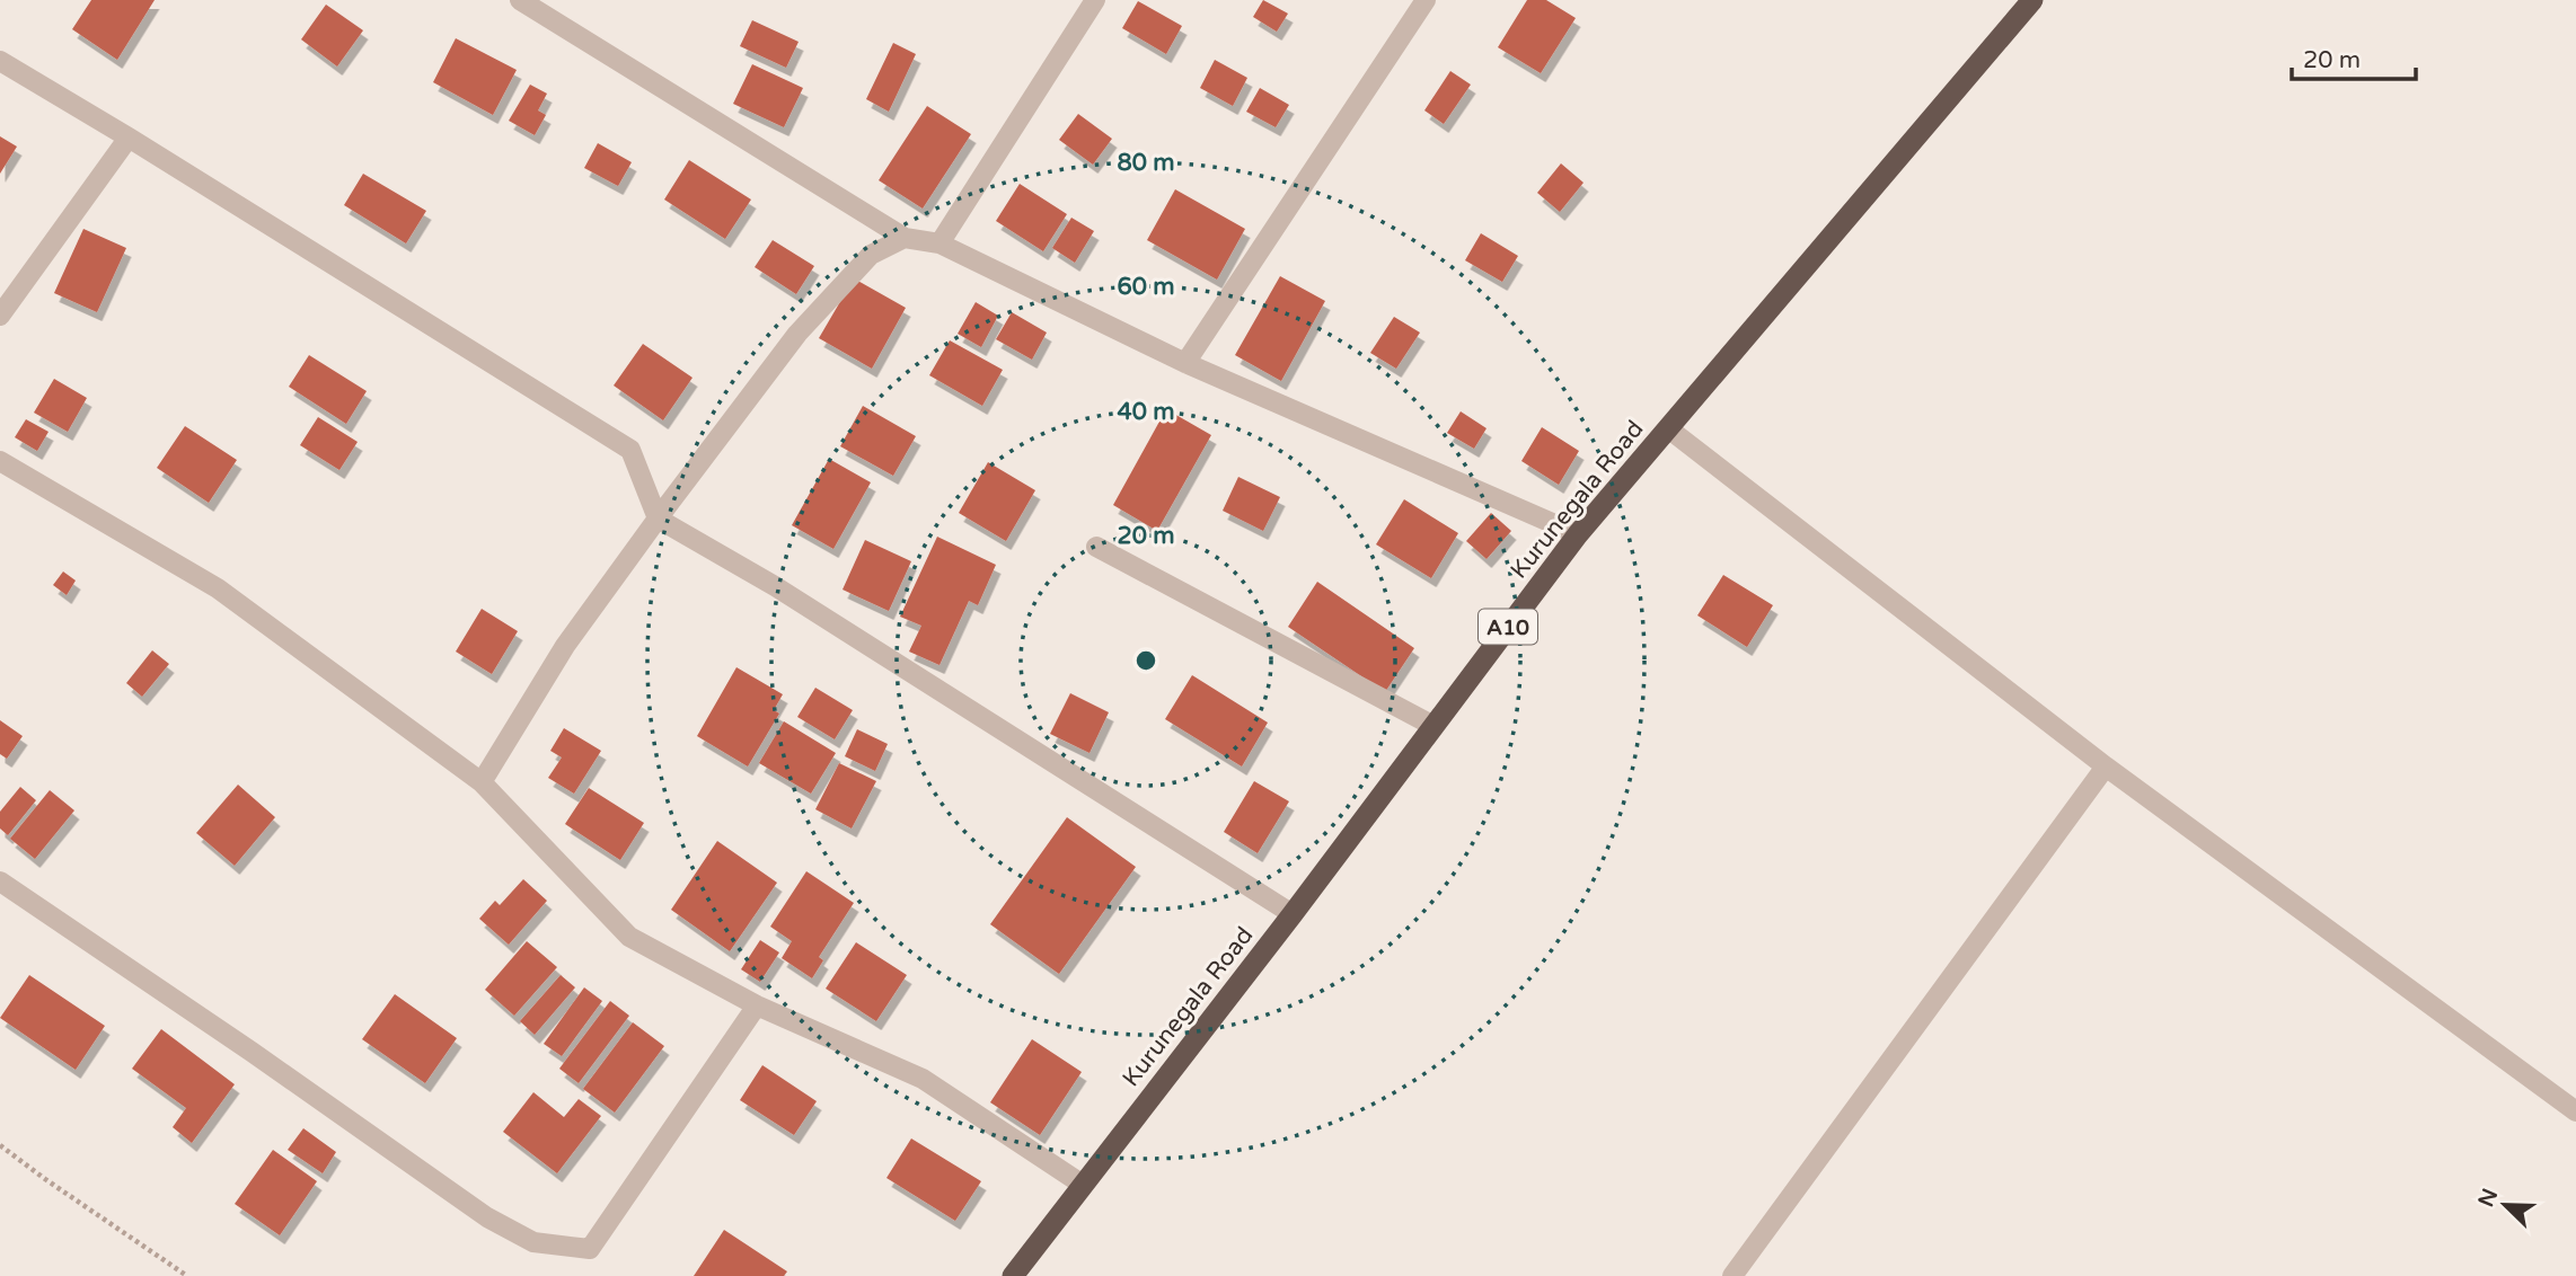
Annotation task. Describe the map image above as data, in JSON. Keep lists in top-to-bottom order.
{
  "streets": {
    "highway": ["Kurunegala Road", "A10"]
  },
  "scale_bar": "20 m",
  "north": "top left",
  "rings": [
    "80 m",
    "60 m",
    "40 m",
    "20 m"
  ]
}
